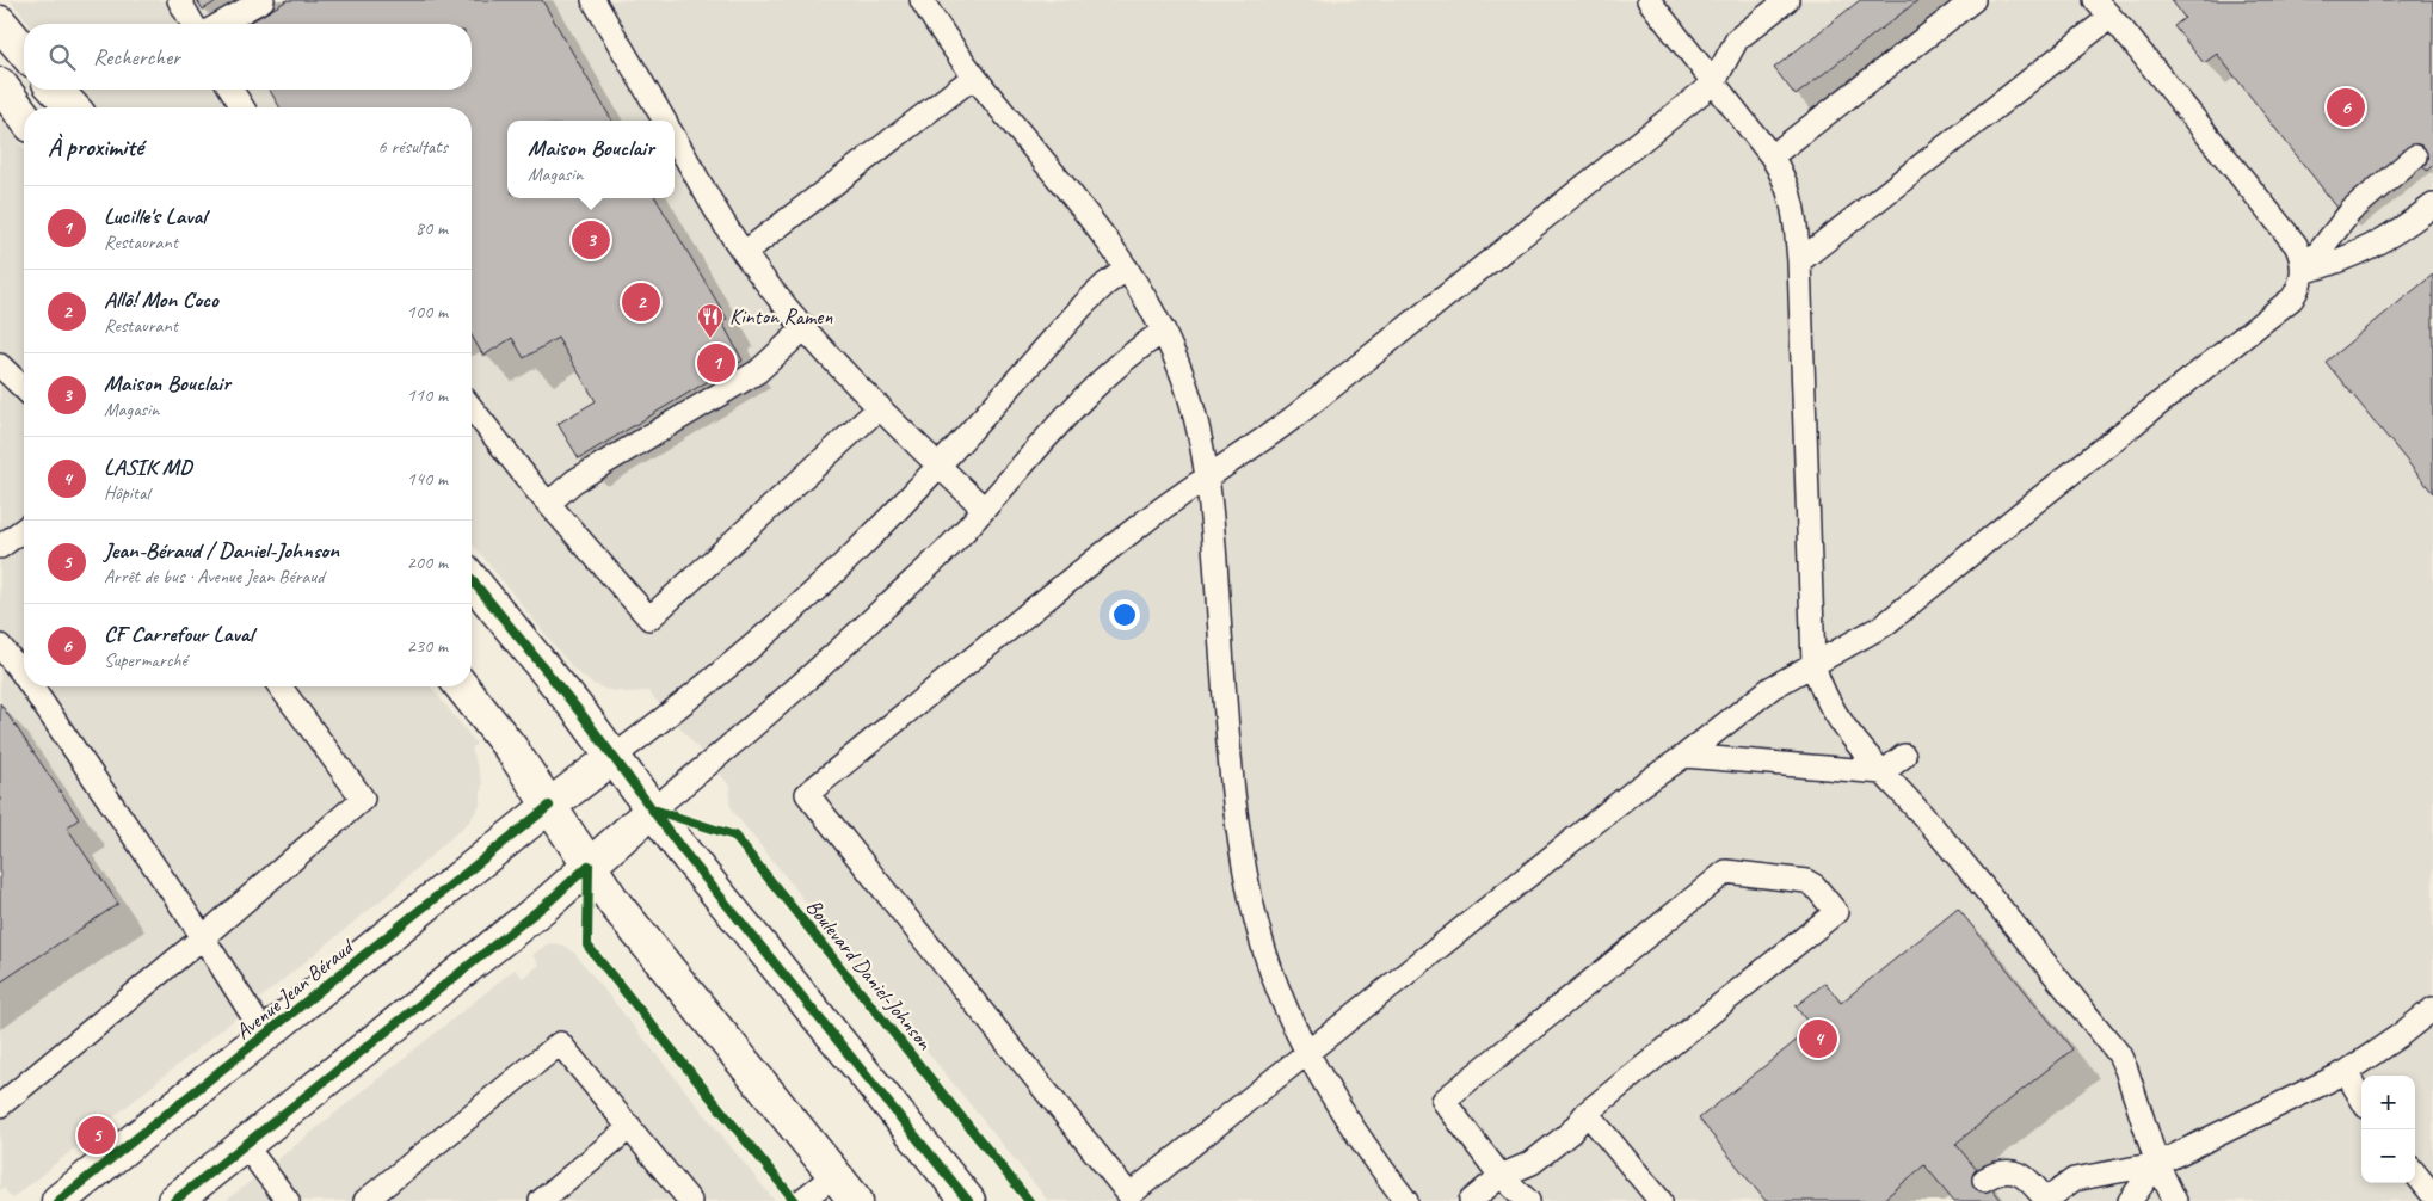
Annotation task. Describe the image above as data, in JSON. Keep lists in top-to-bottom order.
{
  "streets": {
    "street": ["Avenue Jean Béraud"],
    "cycle path": ["Boulevard Daniel-Johnson"]
  },
  "places": {
    "restaurant": ["Kinton Ramen"]
  },
  "page": {
    "search": "Rechercher",
    "pins": [
      "6",
      "3",
      "2",
      "1",
      "4",
      "5"
    ],
    "heading": ["À proximité", "6 résultats"],
    "popup": ["Maison Bouclair", "Magasin"],
    "list": [
      {
        "mark": "1",
        "name": "Lucille's Laval",
        "note": "Restaurant",
        "value": "80 m"
      },
      {
        "mark": "2",
        "name": "Allô! Mon Coco",
        "note": "Restaurant",
        "value": "100 m"
      },
      {
        "mark": "3",
        "name": "Maison Bouclair",
        "note": "Magasin",
        "value": "110 m"
      },
      {
        "mark": "4",
        "name": "LASIK MD",
        "note": "Hôpital",
        "value": "140 m"
      },
      {
        "mark": "5",
        "name": "Jean-Béraud / Daniel-Johnson",
        "note": "Arrêt de bus · Avenue Jean Béraud",
        "value": "200 m"
      },
      {
        "mark": "6",
        "name": "CF Carrefour Laval",
        "note": "Supermarché",
        "value": "230 m"
      }
    ],
    "map_buttons": ["+", "−"]
  }
}
